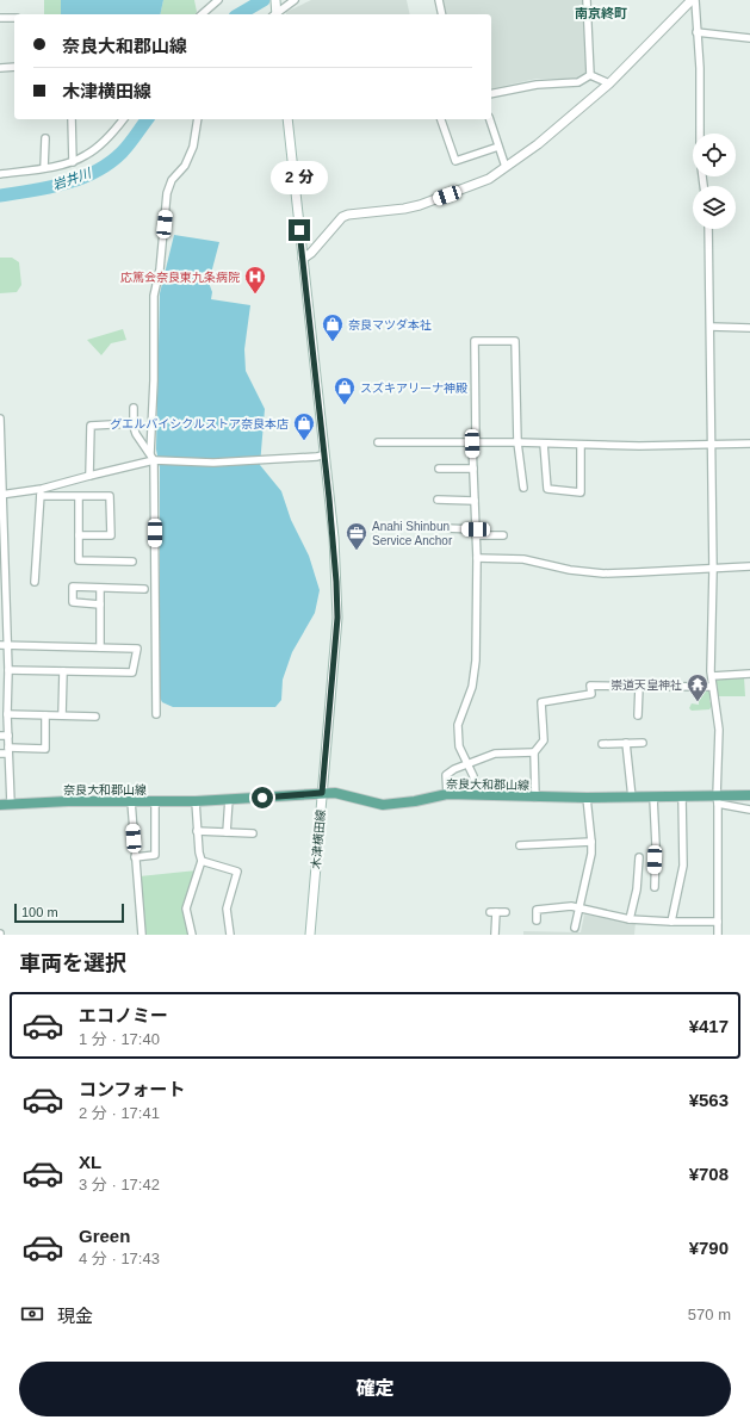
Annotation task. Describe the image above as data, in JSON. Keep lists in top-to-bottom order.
{
  "streets": {
    "main road": ["奈良大和郡山線", "木津横田線"]
  },
  "crossings": [
    ["奈良大和郡山線", "木津横田線"]
  ],
  "districts": ["南京終町"],
  "water": ["岩井川"],
  "places": {
    "hospital": ["応篤会奈良東九条病院"],
    "shop": ["奈良マツダ本社", "スズキアリーナ神殿", "グエルバイシクルストア奈良本店"],
    "office": ["Anahi Shinbun Service Anchor"],
    "temple": ["崇道天皇神社"]
  },
  "scale_bar": "100 m",
  "page": {
    "banner": ["奈良大和郡山線", "木津横田線"],
    "bubble": "2 分",
    "scale": "100 m",
    "heading": "車両を選択",
    "list": [
      {
        "name": "エコノミー",
        "note": "1 分 · 17:40",
        "value": "¥417"
      },
      {
        "name": "コンフォート",
        "note": "2 分 · 17:41",
        "value": "¥563"
      },
      {
        "name": "XL",
        "note": "3 分 · 17:42",
        "value": "¥708"
      },
      {
        "name": "Green",
        "note": "4 分 · 17:43",
        "value": "¥790"
      }
    ],
    "pay": ["現金", "570 m"],
    "buttons": "確定"
  }
}
